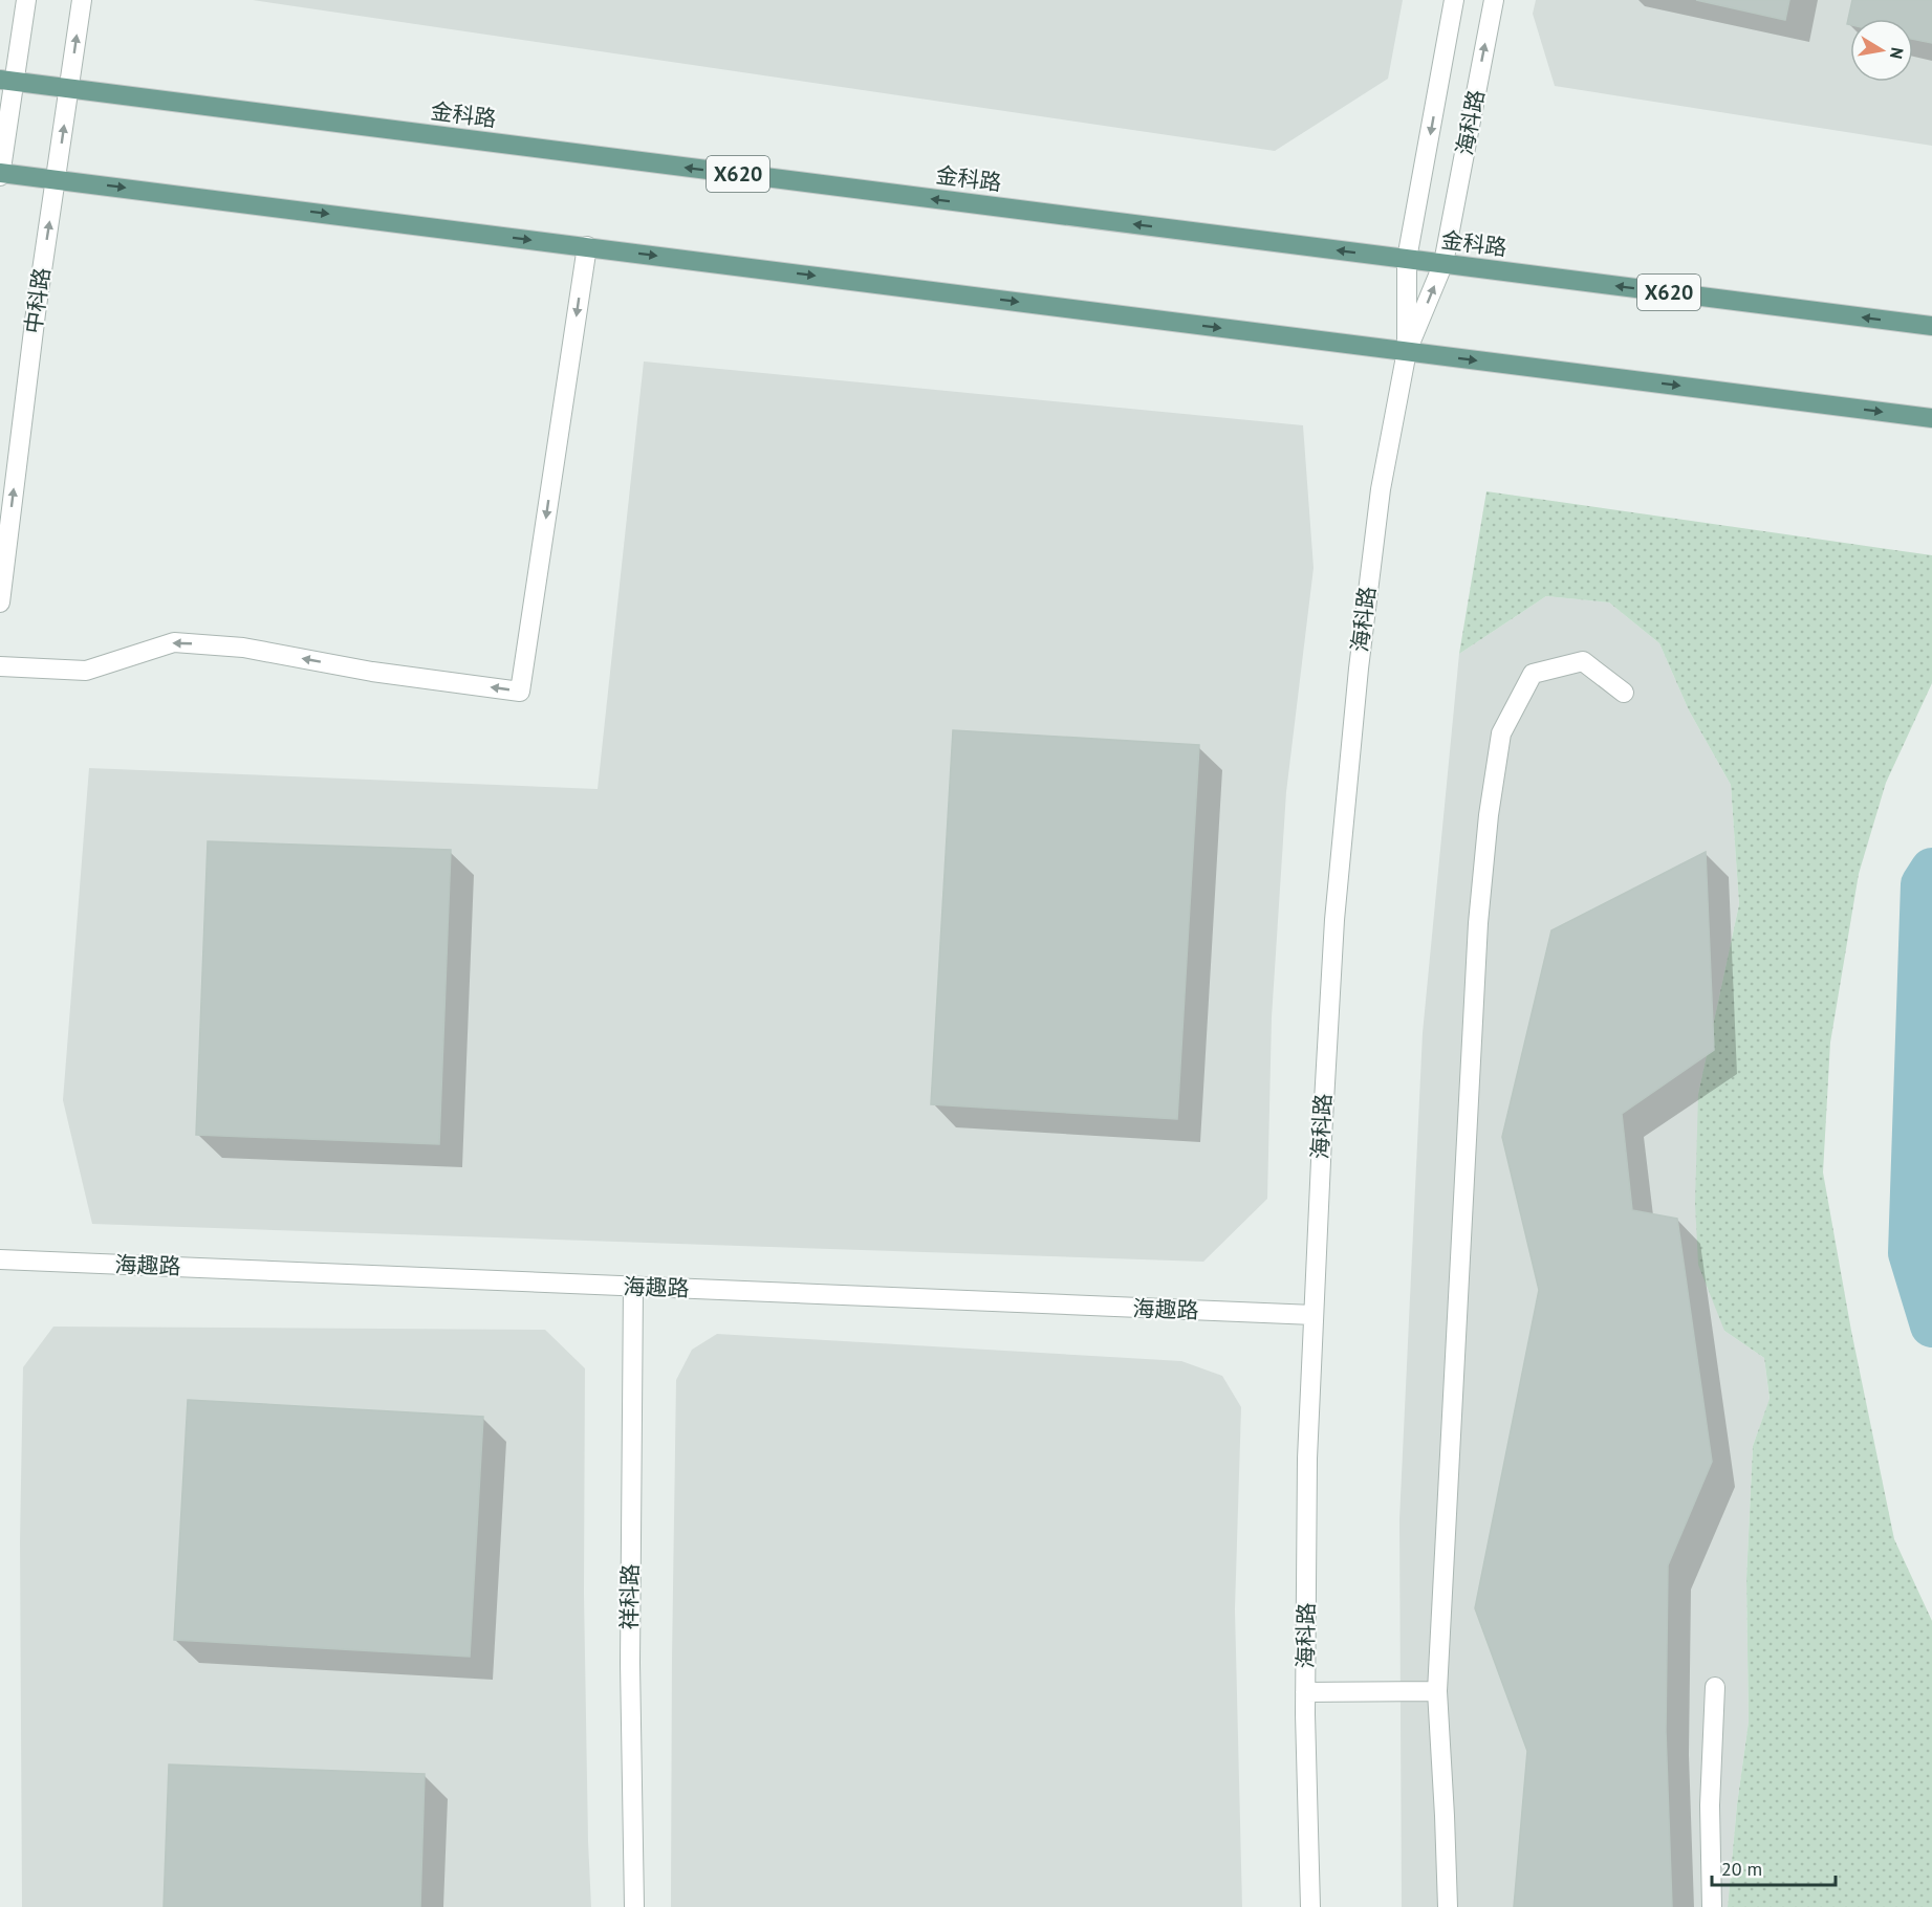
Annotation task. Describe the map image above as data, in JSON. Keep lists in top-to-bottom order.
{
  "streets": {
    "main road": ["金科路", "X620"],
    "street": [
      "海科路",
      "中科路",
      "海趣路",
      "祥科路"
    ]
  },
  "crossings": [
    ["金科路", "海科路"],
    ["金科路", "中科路"],
    ["海科路", "海趣路"],
    ["海趣路", "祥科路"]
  ],
  "one_way": ["中科路"],
  "scale_bar": "20 m",
  "north": "right"
}
